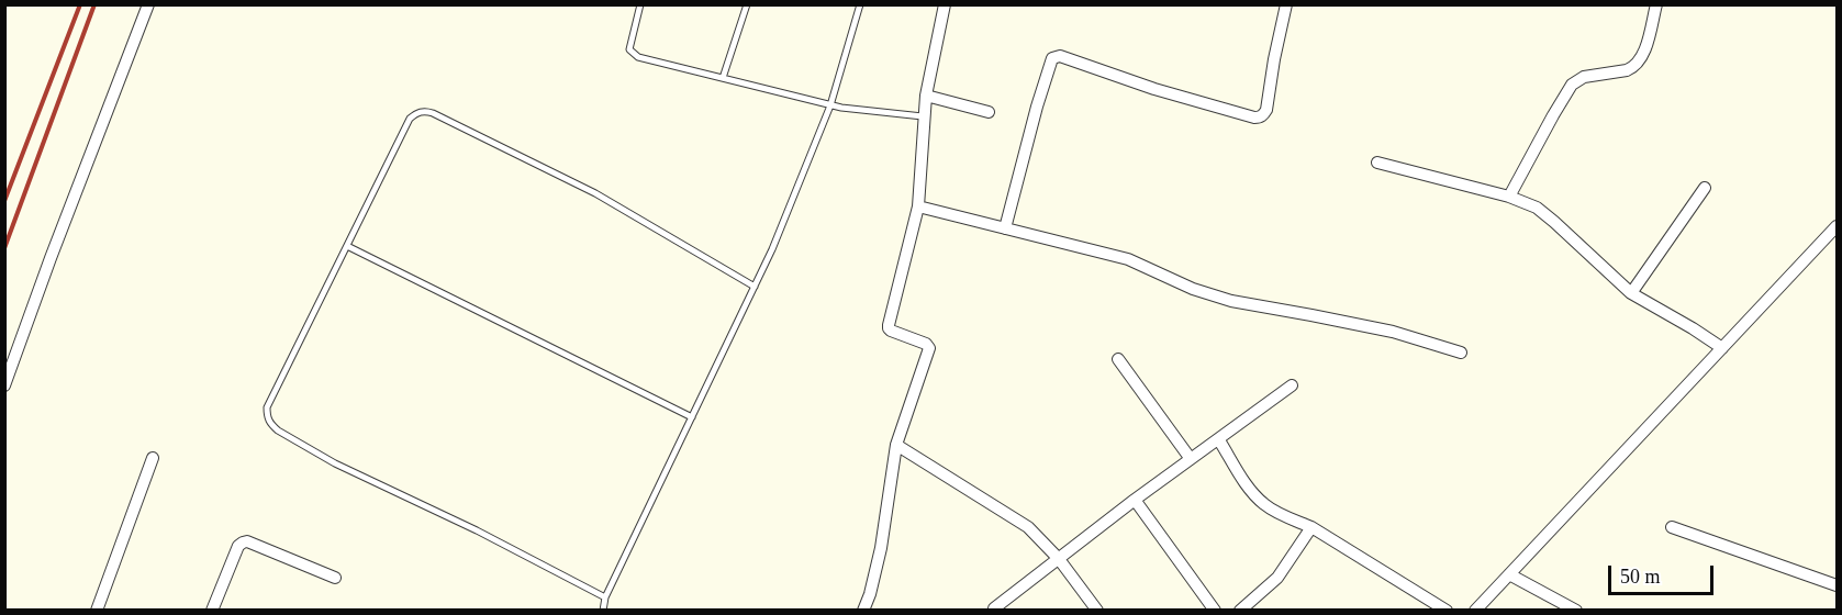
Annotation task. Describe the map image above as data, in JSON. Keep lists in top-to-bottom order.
{
  "scale_bar": "50 m"
}
